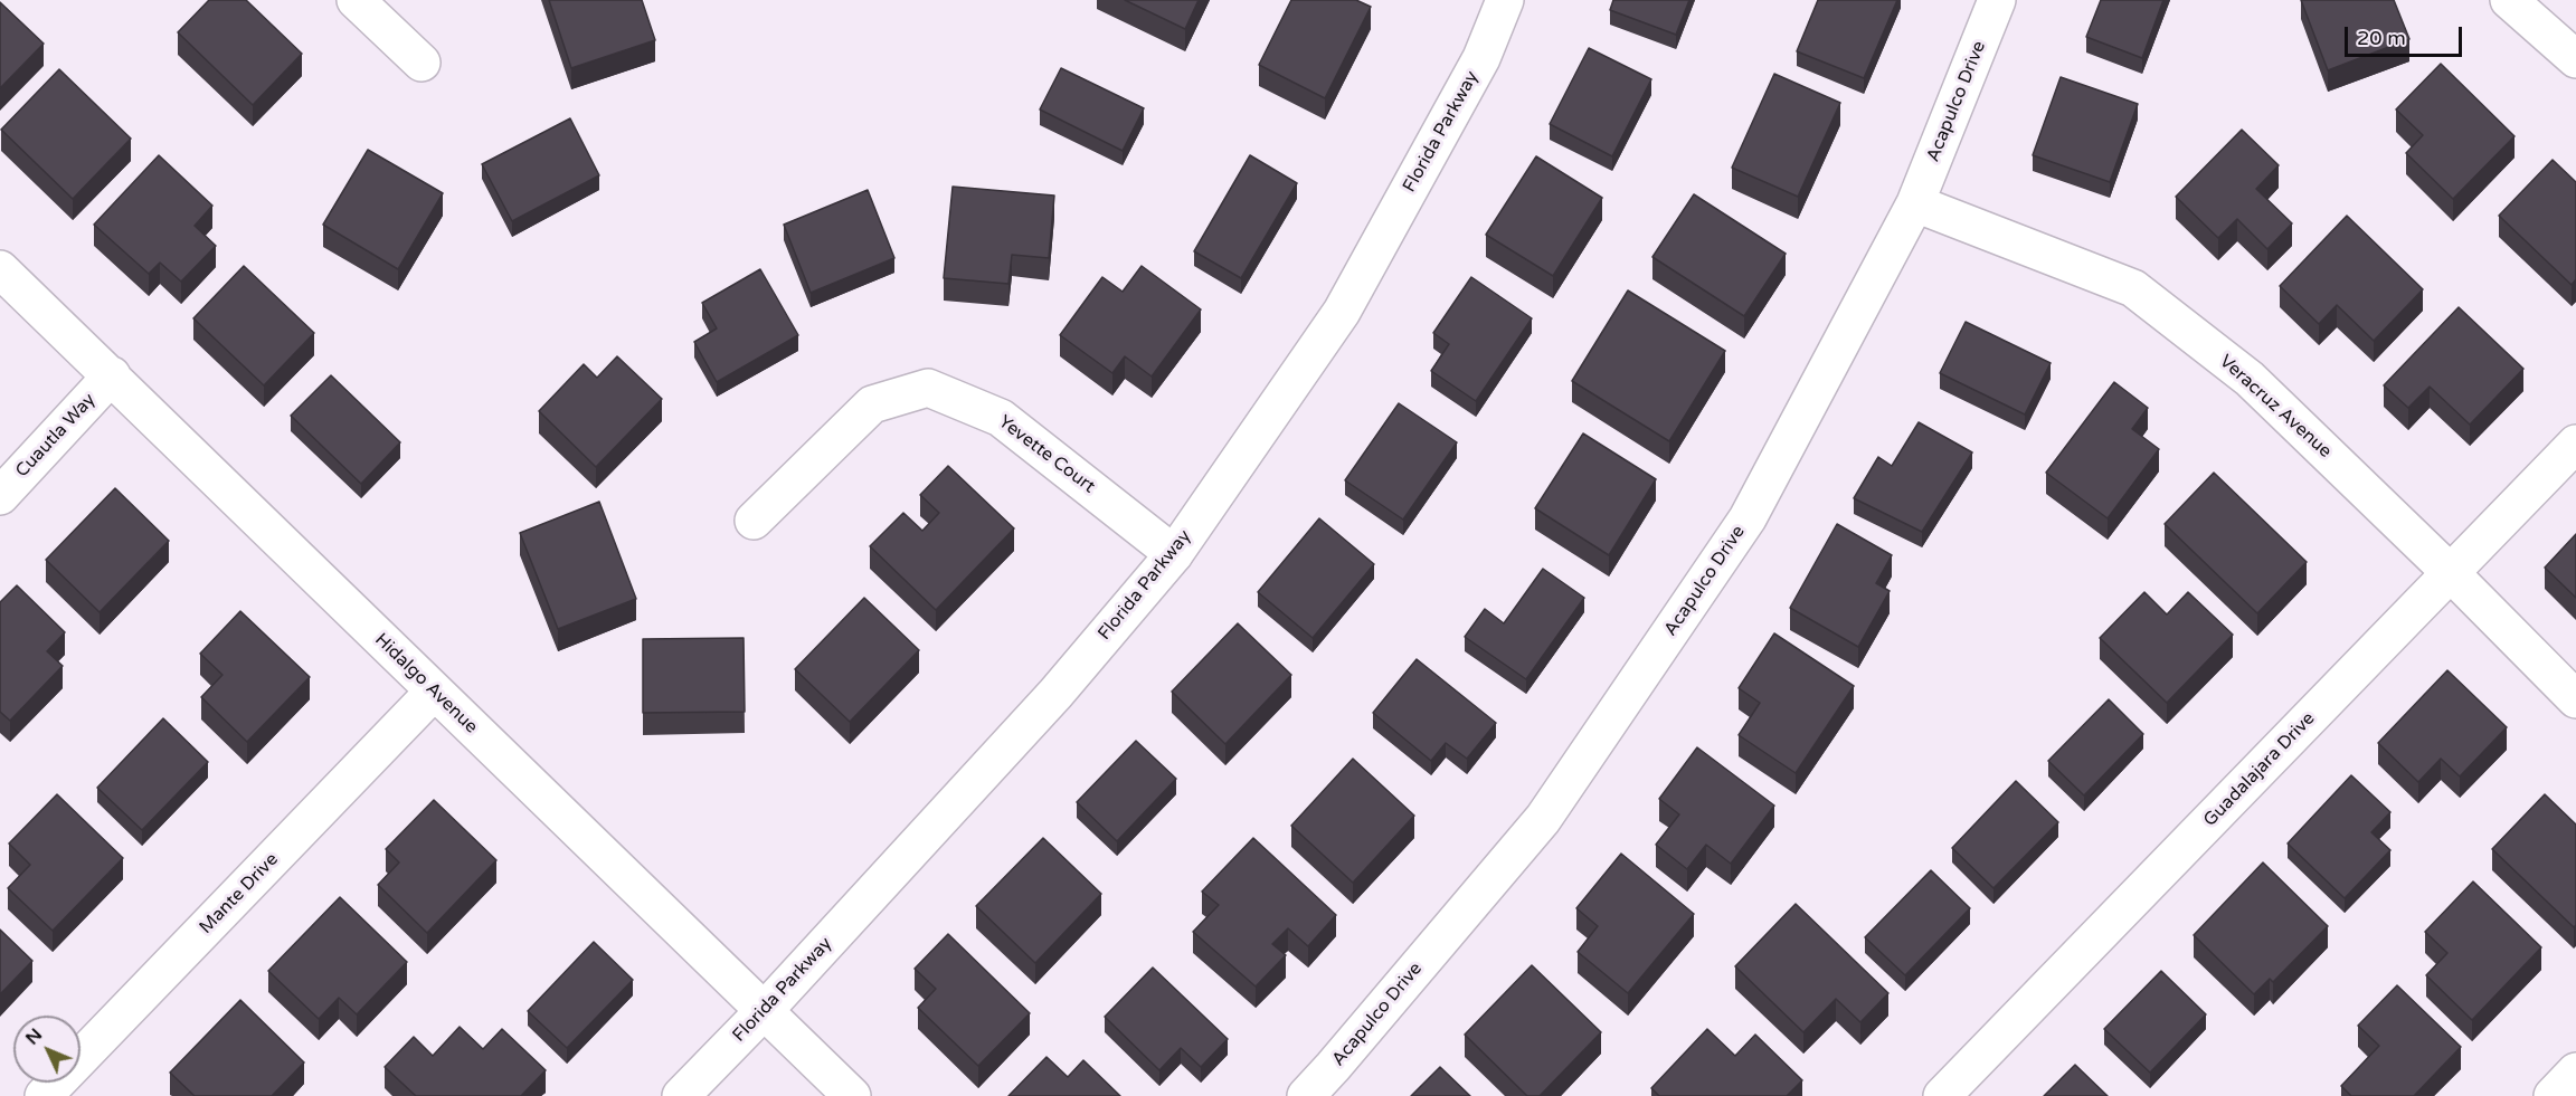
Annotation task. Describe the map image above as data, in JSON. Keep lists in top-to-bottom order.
{
  "streets": {
    "street": [
      "Acapulco Drive",
      "Florida Parkway",
      "Veracruz Avenue",
      "Cuautla Way",
      "Yevette Court",
      "Hidalgo Avenue",
      "Guadalajara Drive",
      "Mante Drive"
    ]
  },
  "crossings": [
    ["Acapulco Drive", "Veracruz Avenue"],
    ["Florida Parkway", "Yevette Court"],
    ["Florida Parkway", "Hidalgo Avenue"],
    ["Veracruz Avenue", "Guadalajara Drive"],
    ["Cuautla Way", "Hidalgo Avenue"],
    ["Hidalgo Avenue", "Mante Drive"]
  ],
  "scale_bar": "20 m",
  "north": "top left"
}
